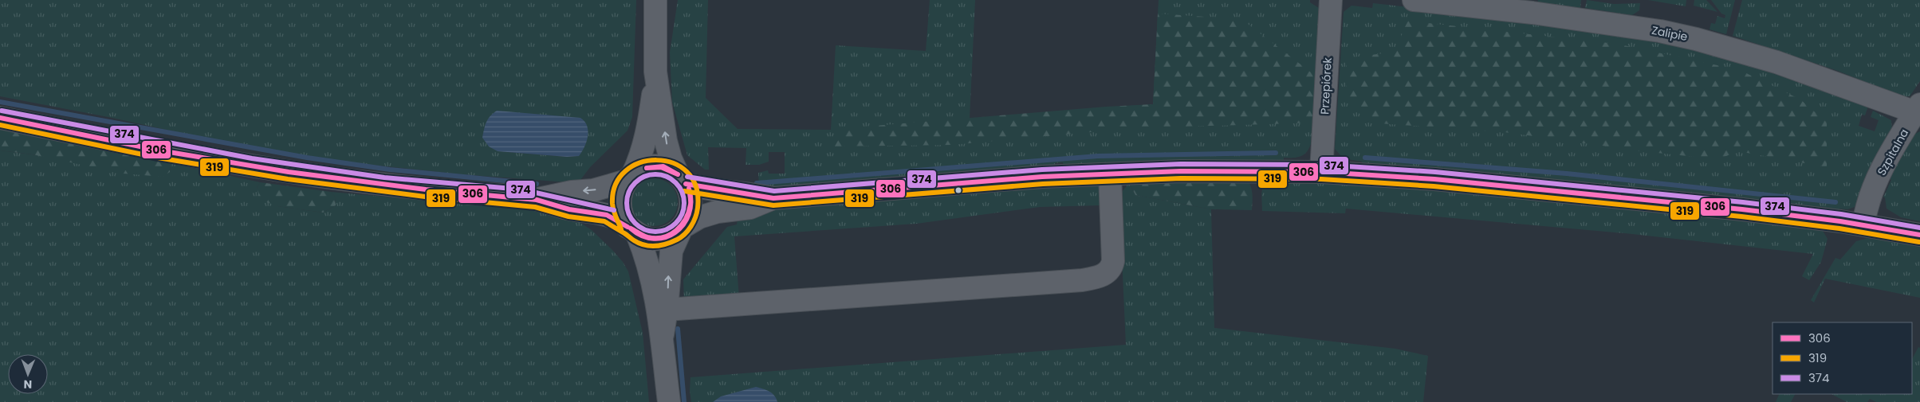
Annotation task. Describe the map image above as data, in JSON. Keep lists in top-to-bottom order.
{
  "streets": {
    "street": ["Zalipie", "Przepiórek", "Szpitalna"]
  },
  "crossings": [
    ["Zalipie", "Szpitalna"]
  ],
  "lines": ["transit line 374", "transit line 306", "transit line 319"],
  "legend": ["306", "319", "374"],
  "north": "bottom"
}
